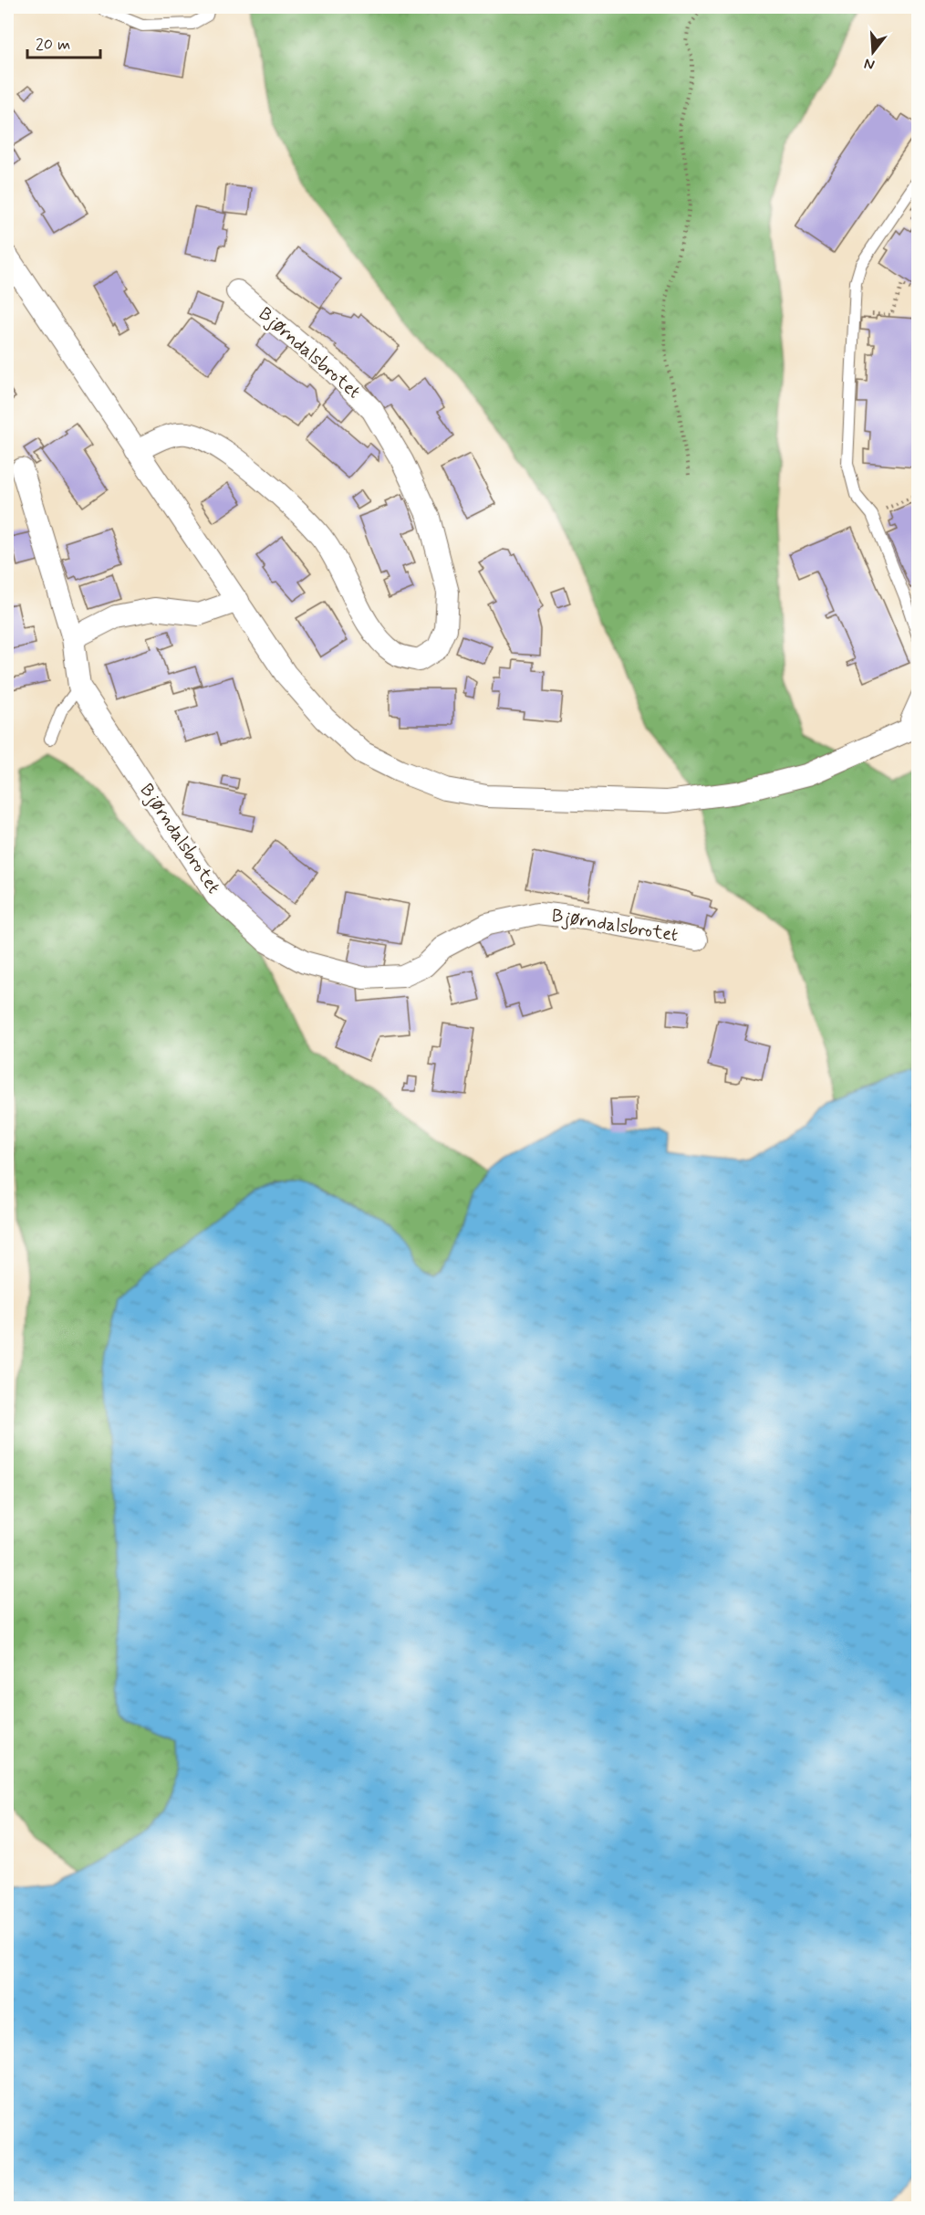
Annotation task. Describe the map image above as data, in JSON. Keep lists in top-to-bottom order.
{
  "streets": {
    "street": ["Bjørndalsbrotet"]
  },
  "scale_bar": "20 m",
  "north": "bottom"
}
